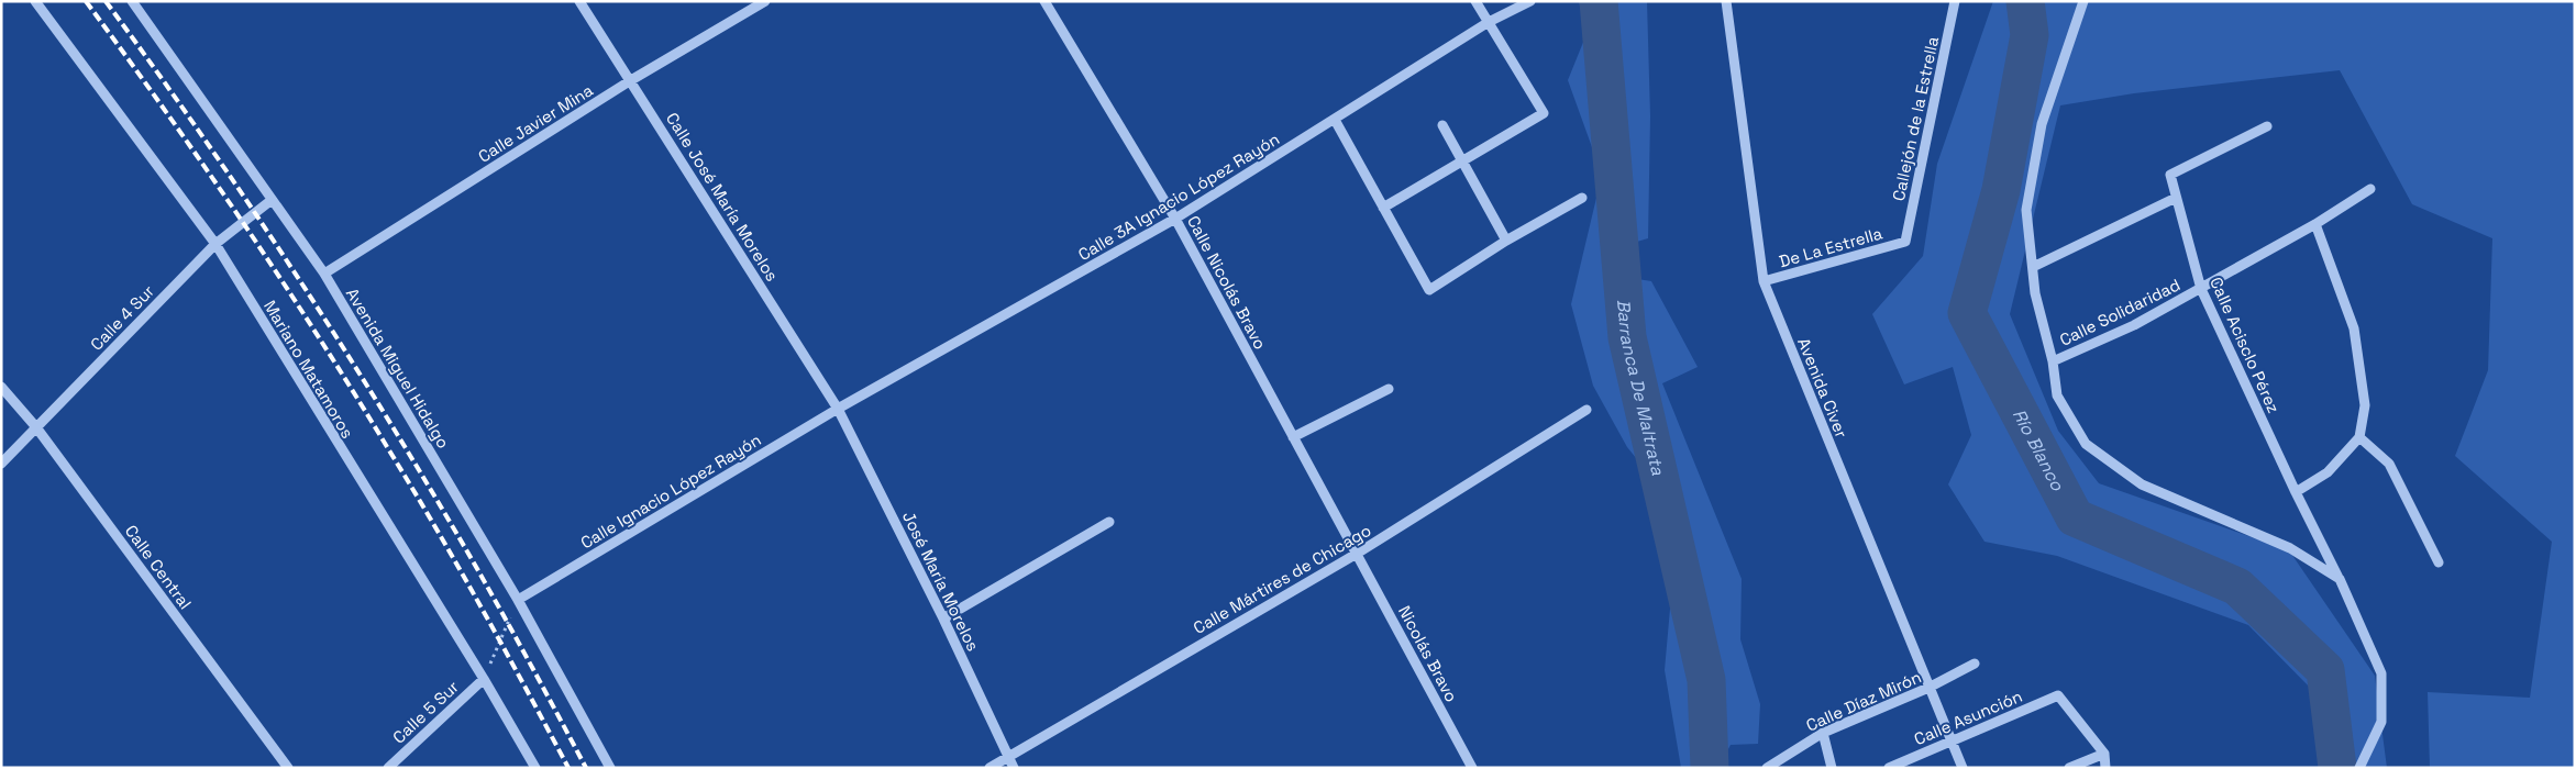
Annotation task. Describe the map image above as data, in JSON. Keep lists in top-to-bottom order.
{
  "streets": {
    "street": [
      "Callejón de la Estrella",
      "Calle Javier Mina",
      "Calle José María Morelos",
      "Calle 3A Ignacio López Rayón",
      "De La Estrella",
      "Calle Nicolás Bravo",
      "Calle Solidaridad",
      "Calle 4 Sur",
      "Calle Acisclo Pérez",
      "Avenida Miguel Hidalgo",
      "Mariano Matamoros",
      "Avenida Civer",
      "Calle Ignacio López Rayón",
      "Calle Central",
      "Calle Mártires de Chicago",
      "José María Morelos",
      "Nicolás Bravo",
      "Calle Díaz Mirón",
      "Calle 5 Sur",
      "Calle Asunción"
    ]
  },
  "crossings": [
    ["Callejón de la Estrella", "De La Estrella"],
    ["Calle Javier Mina", "Calle José María Morelos"],
    ["Calle Javier Mina", "Avenida Miguel Hidalgo"],
    ["Calle José María Morelos", "Calle 3A Ignacio López Rayón"],
    ["Calle José María Morelos", "Calle Ignacio López Rayón"],
    ["Calle José María Morelos", "José María Morelos"],
    ["Calle 3A Ignacio López Rayón", "Calle Nicolás Bravo"],
    ["Calle 3A Ignacio López Rayón", "Calle Ignacio López Rayón"],
    ["Calle 3A Ignacio López Rayón", "José María Morelos"],
    ["De La Estrella", "Avenida Civer"],
    ["Calle Nicolás Bravo", "Calle Mártires de Chicago"],
    ["Calle Nicolás Bravo", "Nicolás Bravo"],
    ["Calle Solidaridad", "Calle Acisclo Pérez"],
    ["Calle 4 Sur", "Avenida Miguel Hidalgo"],
    ["Calle 4 Sur", "Mariano Matamoros"],
    ["Calle 4 Sur", "Calle Central"],
    ["Avenida Miguel Hidalgo", "Calle Ignacio López Rayón"],
    ["Mariano Matamoros", "Calle 5 Sur"],
    ["Avenida Civer", "Calle Díaz Mirón"],
    ["Avenida Civer", "Calle Asunción"],
    ["Calle Ignacio López Rayón", "José María Morelos"],
    ["Calle Mártires de Chicago", "José María Morelos"],
    ["Calle Mártires de Chicago", "Nicolás Bravo"]
  ],
  "water": ["Barranca De Maltrata", "Río Blanco"]
}
